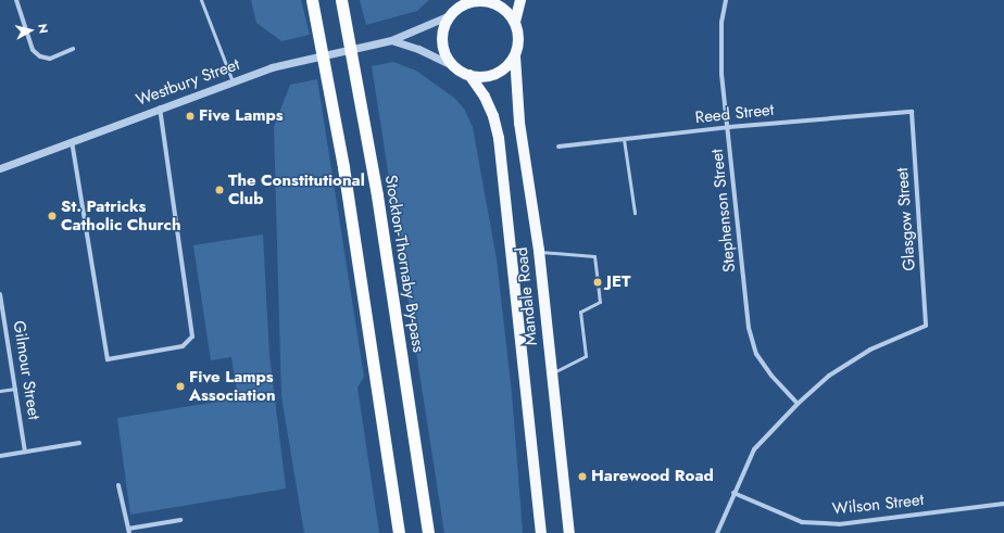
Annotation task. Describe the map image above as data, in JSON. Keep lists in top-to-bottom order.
{
  "streets": {
    "highway": ["Stockton-Thornaby By-pass"],
    "main road": ["Mandale Road"],
    "street": [
      "Westbury Street",
      "Reed Street",
      "Stephenson Street",
      "Glasgow Street",
      "Gilmour Street",
      "Wilson Street"
    ]
  },
  "crossings": [
    ["Westbury Street", "Mandale Road"],
    ["Reed Street", "Stephenson Street"],
    ["Reed Street", "Glasgow Street"],
    ["Stephenson Street", "Glasgow Street"]
  ],
  "places": [
    "Five Lamps",
    "The Constitutional Club",
    "St. Patricks Catholic Church",
    "JET",
    "Five Lamps Association",
    "Harewood Road"
  ],
  "north": "right"
}
